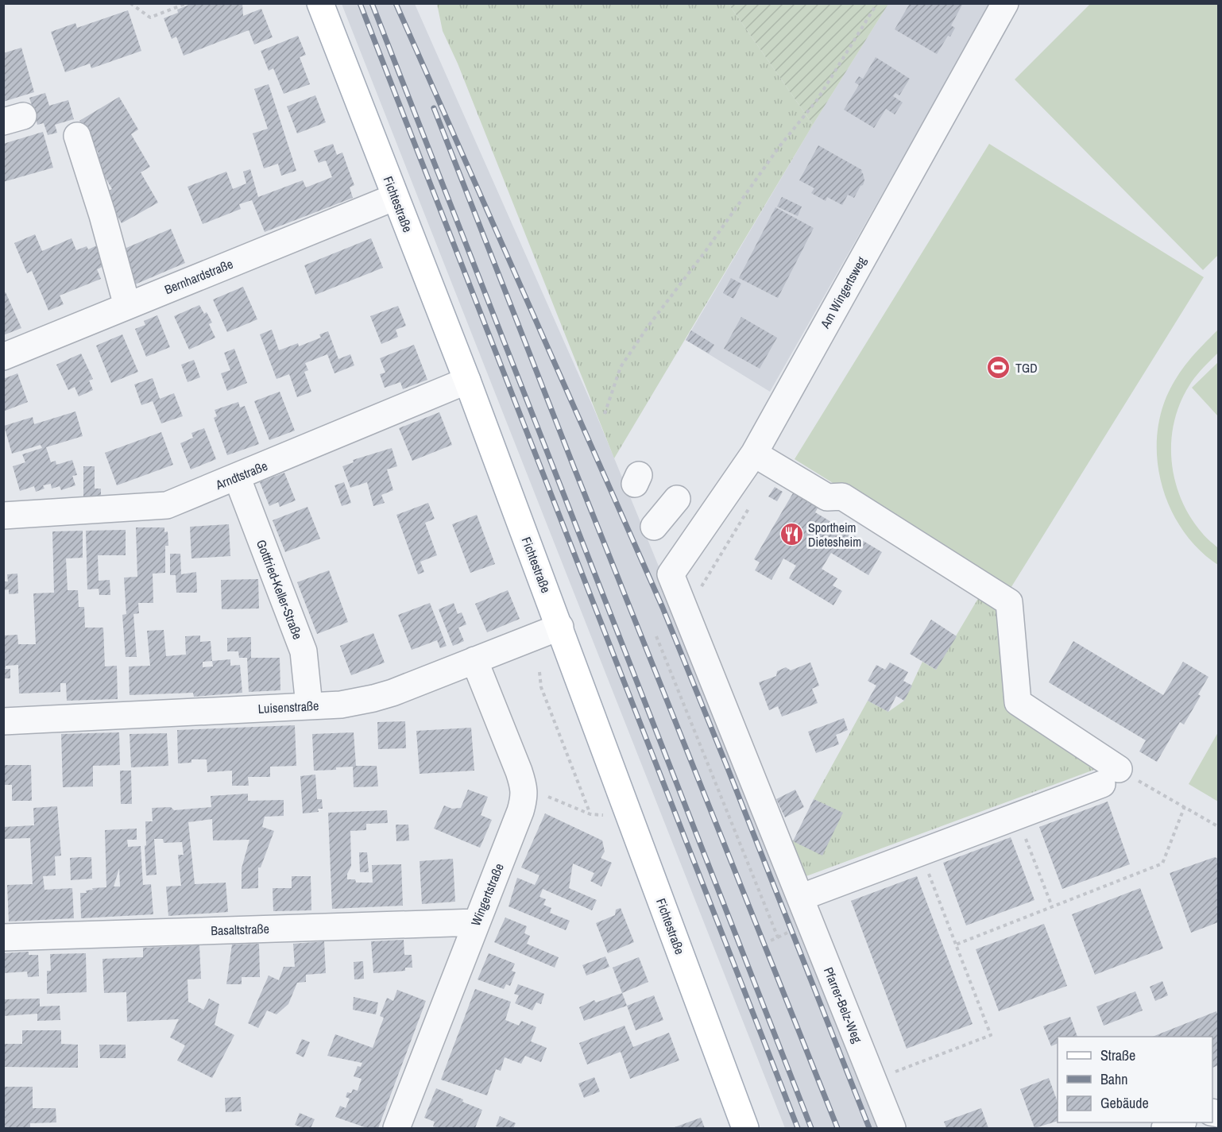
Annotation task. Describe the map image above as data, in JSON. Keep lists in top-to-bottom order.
{
  "streets": {
    "main road": ["Fichtestraße"],
    "street": [
      "Bernhardstraße",
      "Am Wingertsweg",
      "Arndtstraße",
      "Gottfried-Keller-Straße",
      "Luisenstraße",
      "Wingertstraße",
      "Basaltstraße",
      "Pfarrer-Belz-Weg"
    ]
  },
  "crossings": [
    ["Fichtestraße", "Bernhardstraße"],
    ["Fichtestraße", "Arndtstraße"],
    ["Fichtestraße", "Luisenstraße"],
    ["Am Wingertsweg", "Pfarrer-Belz-Weg"],
    ["Arndtstraße", "Gottfried-Keller-Straße"],
    ["Gottfried-Keller-Straße", "Luisenstraße"],
    ["Wingertstraße", "Basaltstraße"]
  ],
  "places": {
    "sports": ["TGD"],
    "restaurant": ["Sportheim Dietesheim"]
  },
  "legend": ["Straße", "Bahn", "Gebäude"]
}
